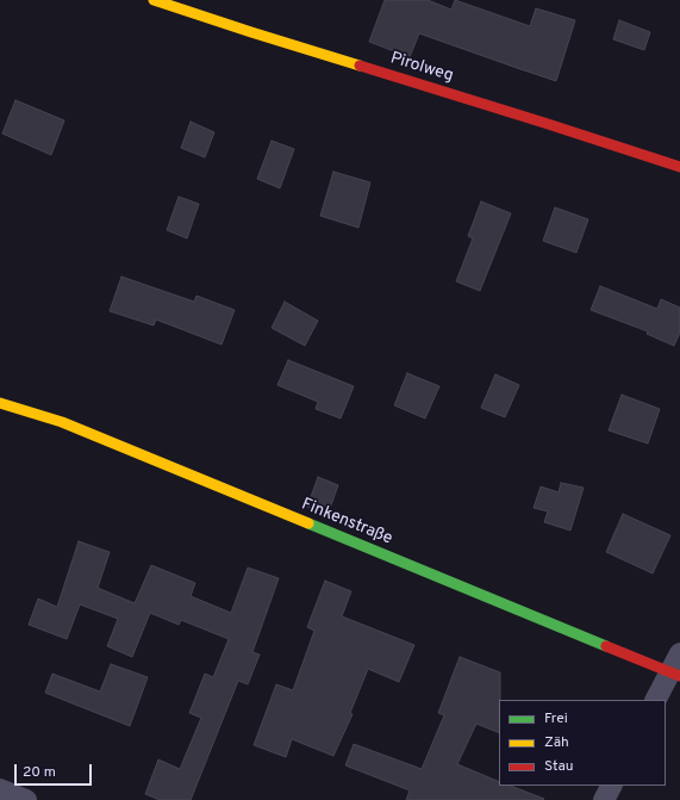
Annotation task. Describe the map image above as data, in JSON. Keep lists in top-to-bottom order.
{
  "streets": {
    "street": ["Pirolweg", "Finkenstraße"]
  },
  "legend": ["Frei", "Zäh", "Stau"],
  "scale_bar": "20 m"
}
